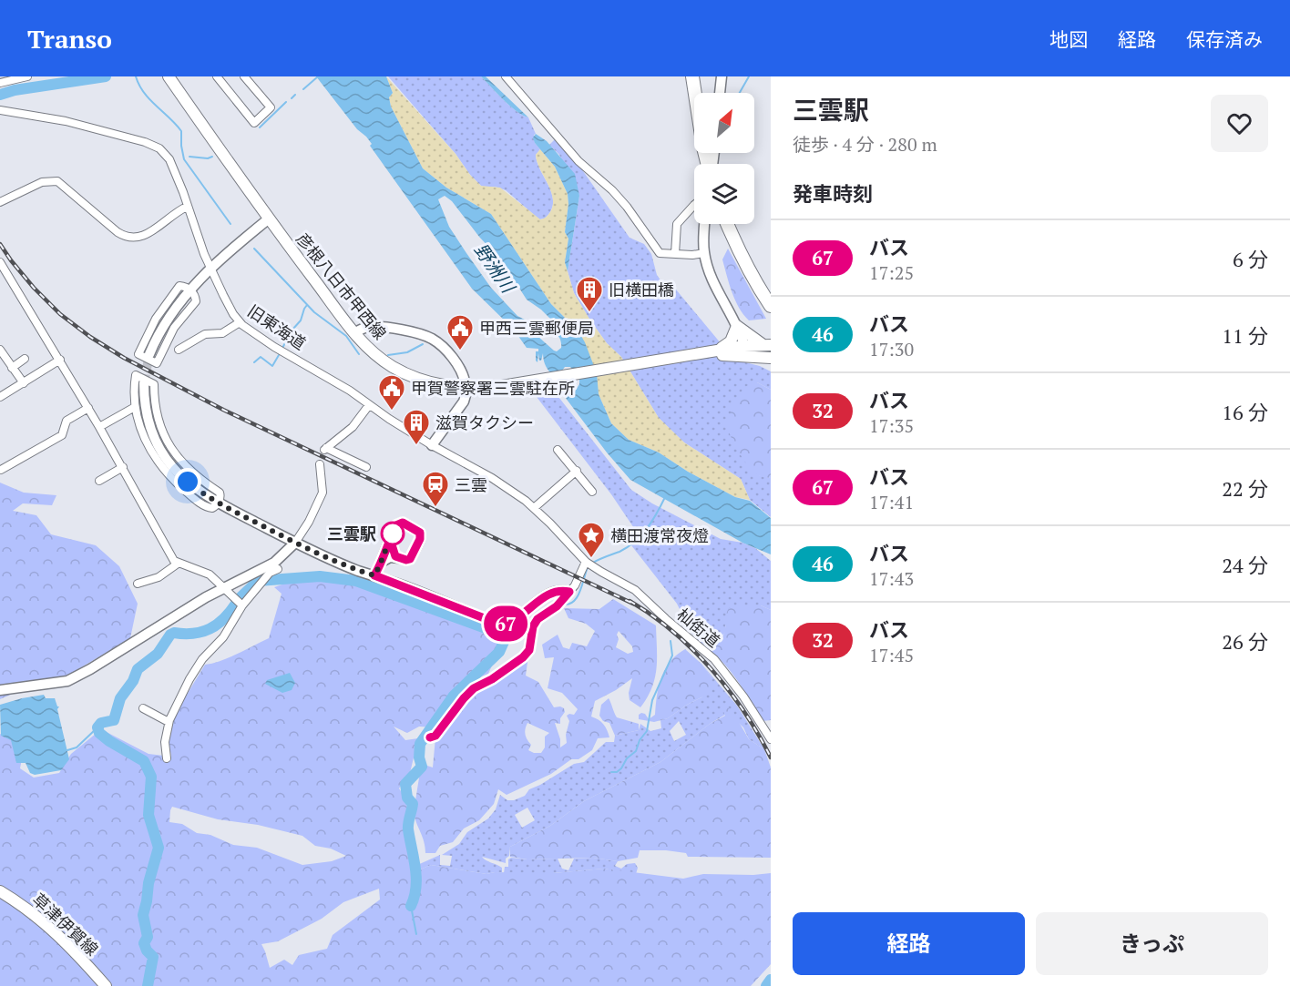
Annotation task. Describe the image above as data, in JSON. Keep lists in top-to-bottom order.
{
  "streets": {
    "main road": ["彦根八日市甲西線", "草津伊賀線"],
    "street": ["旧東海道", "杣街道"]
  },
  "crossings": [
    ["旧東海道", "杣街道"]
  ],
  "water": ["野洲川"],
  "places": {
    "building": ["旧横田橋", "滋賀タクシー"],
    "public building": ["甲西三雲郵便局", "甲賀警察署三雲駐在所"],
    "station": ["三雲"],
    "other": ["三雲駅"],
    "place": ["横田渡常夜燈"]
  },
  "lines": ["bus line 67"],
  "north": "top right",
  "page": {
    "header": "Transo",
    "nav": ["地図", "経路", "保存済み"],
    "on_map": "67",
    "heading": [
      ["三雲駅", "徒歩 · 4 分 · 280 m"],
      "発車時刻"
    ],
    "list": [
      {
        "mark": "67",
        "name": "バス",
        "note": "17:25",
        "value": "6 分"
      },
      {
        "mark": "46",
        "name": "バス",
        "note": "17:30",
        "value": "11 分"
      },
      {
        "mark": "32",
        "name": "バス",
        "note": "17:35",
        "value": "16 分"
      },
      {
        "mark": "67",
        "name": "バス",
        "note": "17:41",
        "value": "22 分"
      },
      {
        "mark": "46",
        "name": "バス",
        "note": "17:43",
        "value": "24 分"
      },
      {
        "mark": "32",
        "name": "バス",
        "note": "17:45",
        "value": "26 分"
      }
    ],
    "buttons": ["経路", "きっぷ"]
  }
}
